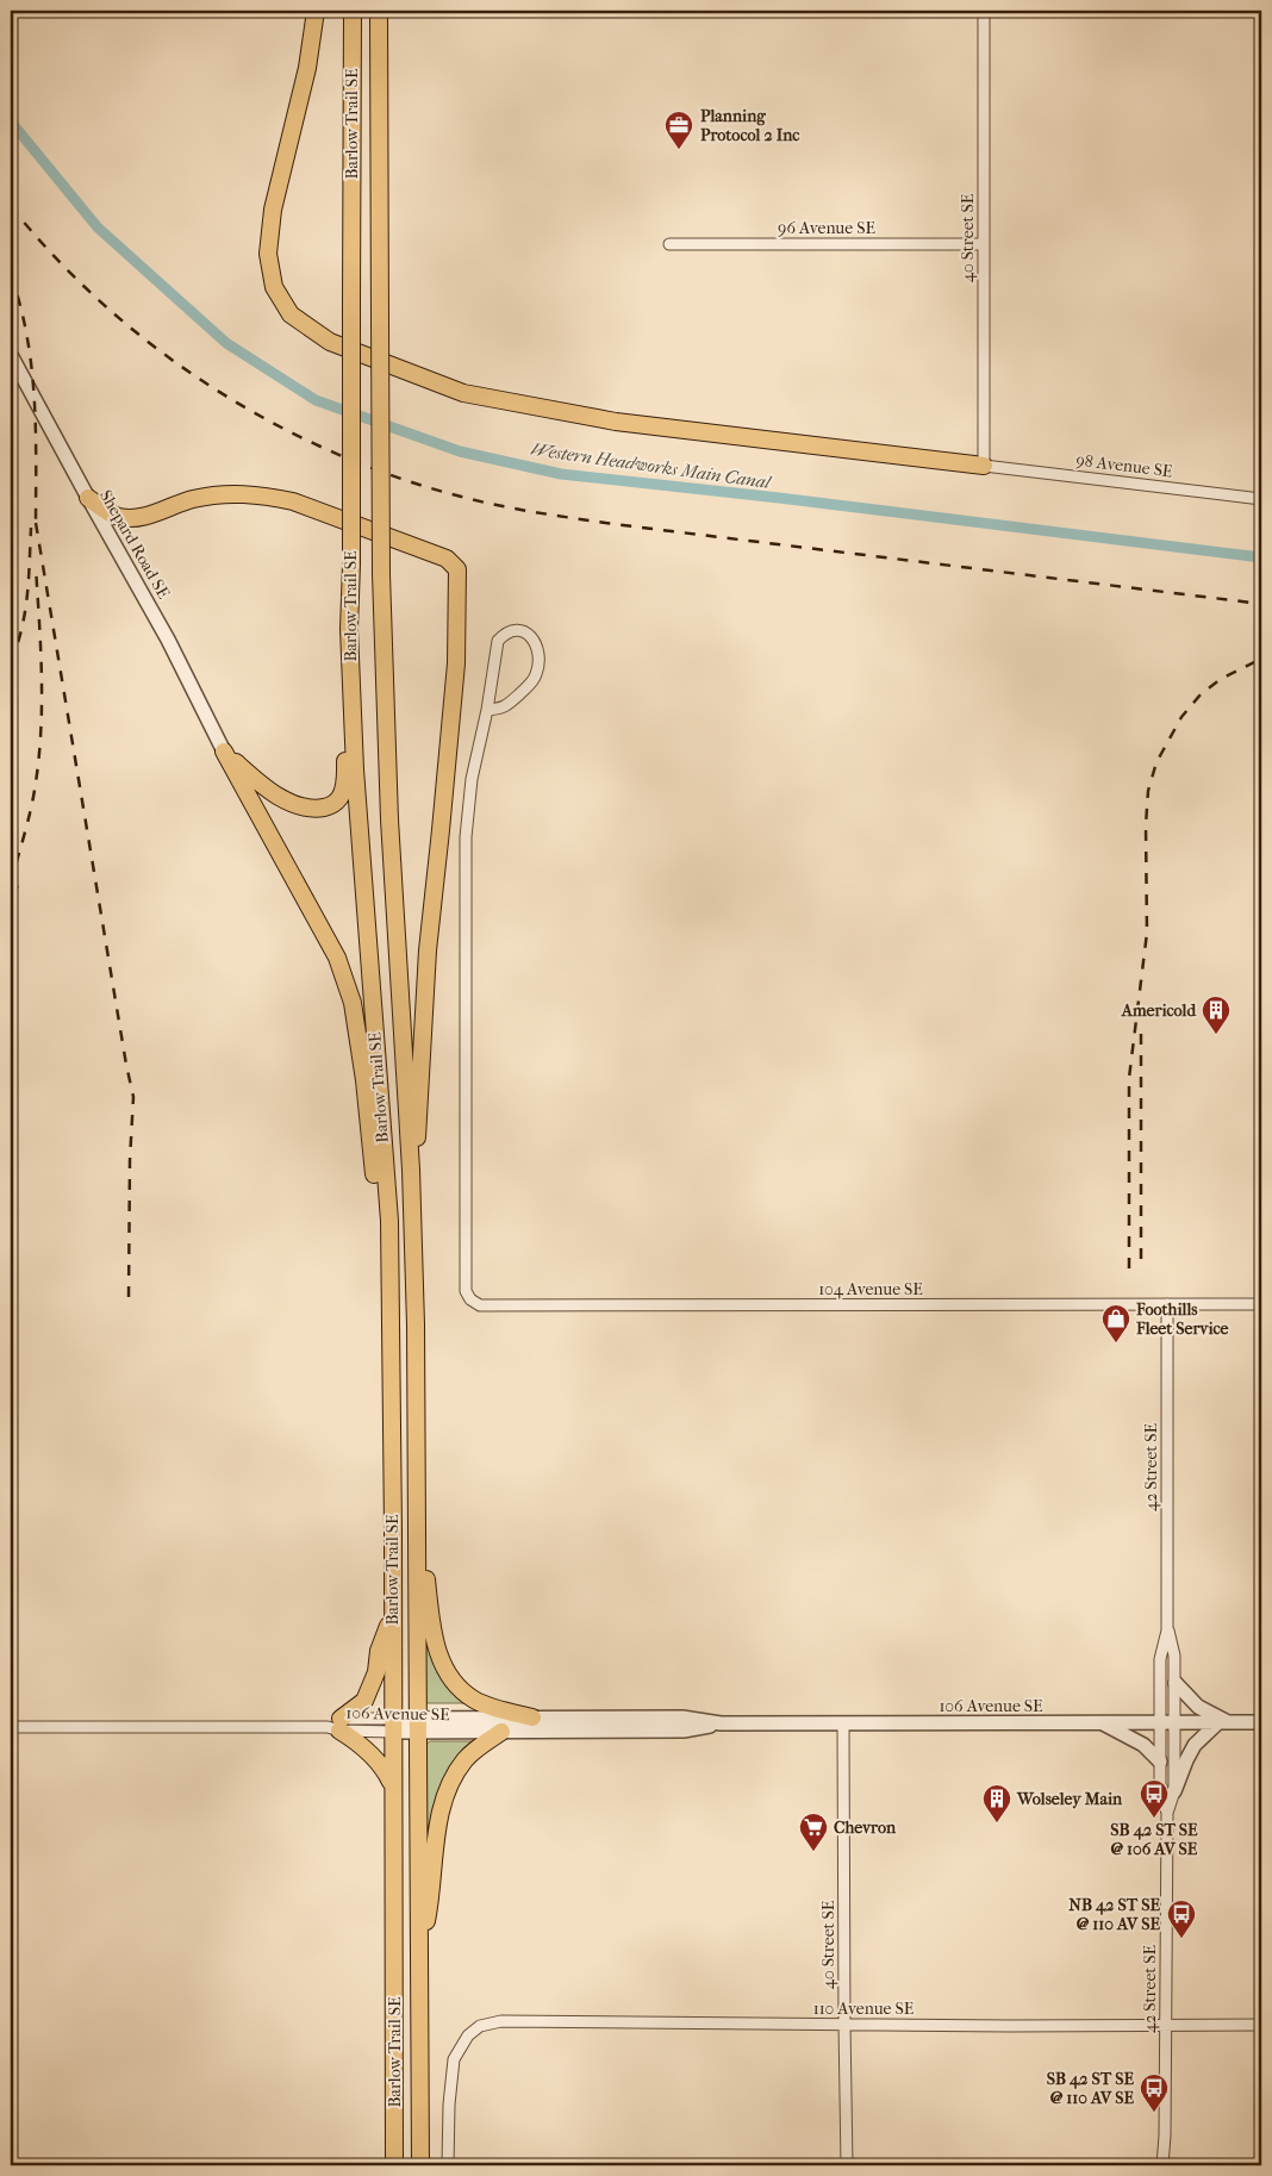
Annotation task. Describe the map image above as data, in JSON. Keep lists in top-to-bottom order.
{
  "streets": {
    "main road": ["Barlow Trail SE"],
    "street": [
      "96 Avenue SE",
      "40 Street SE",
      "98 Avenue SE",
      "Shepard Road SE",
      "104 Avenue SE",
      "42 Street SE",
      "106 Avenue SE",
      "110 Avenue SE"
    ]
  },
  "crossings": [
    ["Barlow Trail SE", "106 Avenue SE"],
    ["96 Avenue SE", "40 Street SE"],
    ["40 Street SE", "98 Avenue SE"],
    ["40 Street SE", "106 Avenue SE"],
    ["40 Street SE", "110 Avenue SE"],
    ["104 Avenue SE", "42 Street SE"],
    ["42 Street SE", "106 Avenue SE"],
    ["42 Street SE", "110 Avenue SE"]
  ],
  "water": ["Western Headworks Main Canal"],
  "places": {
    "office": ["Planning Protocol 2 Inc"],
    "building": ["Americold", "Wolseley Main"],
    "shop": ["Foothills Fleet Service"],
    "bus stop": ["SB 42 ST SE @ 106 AV SE", "NB 42 ST SE @ 110 AV SE", "SB 42 ST SE @ 110 AV SE"],
    "supermarket": ["Chevron"]
  }
}
